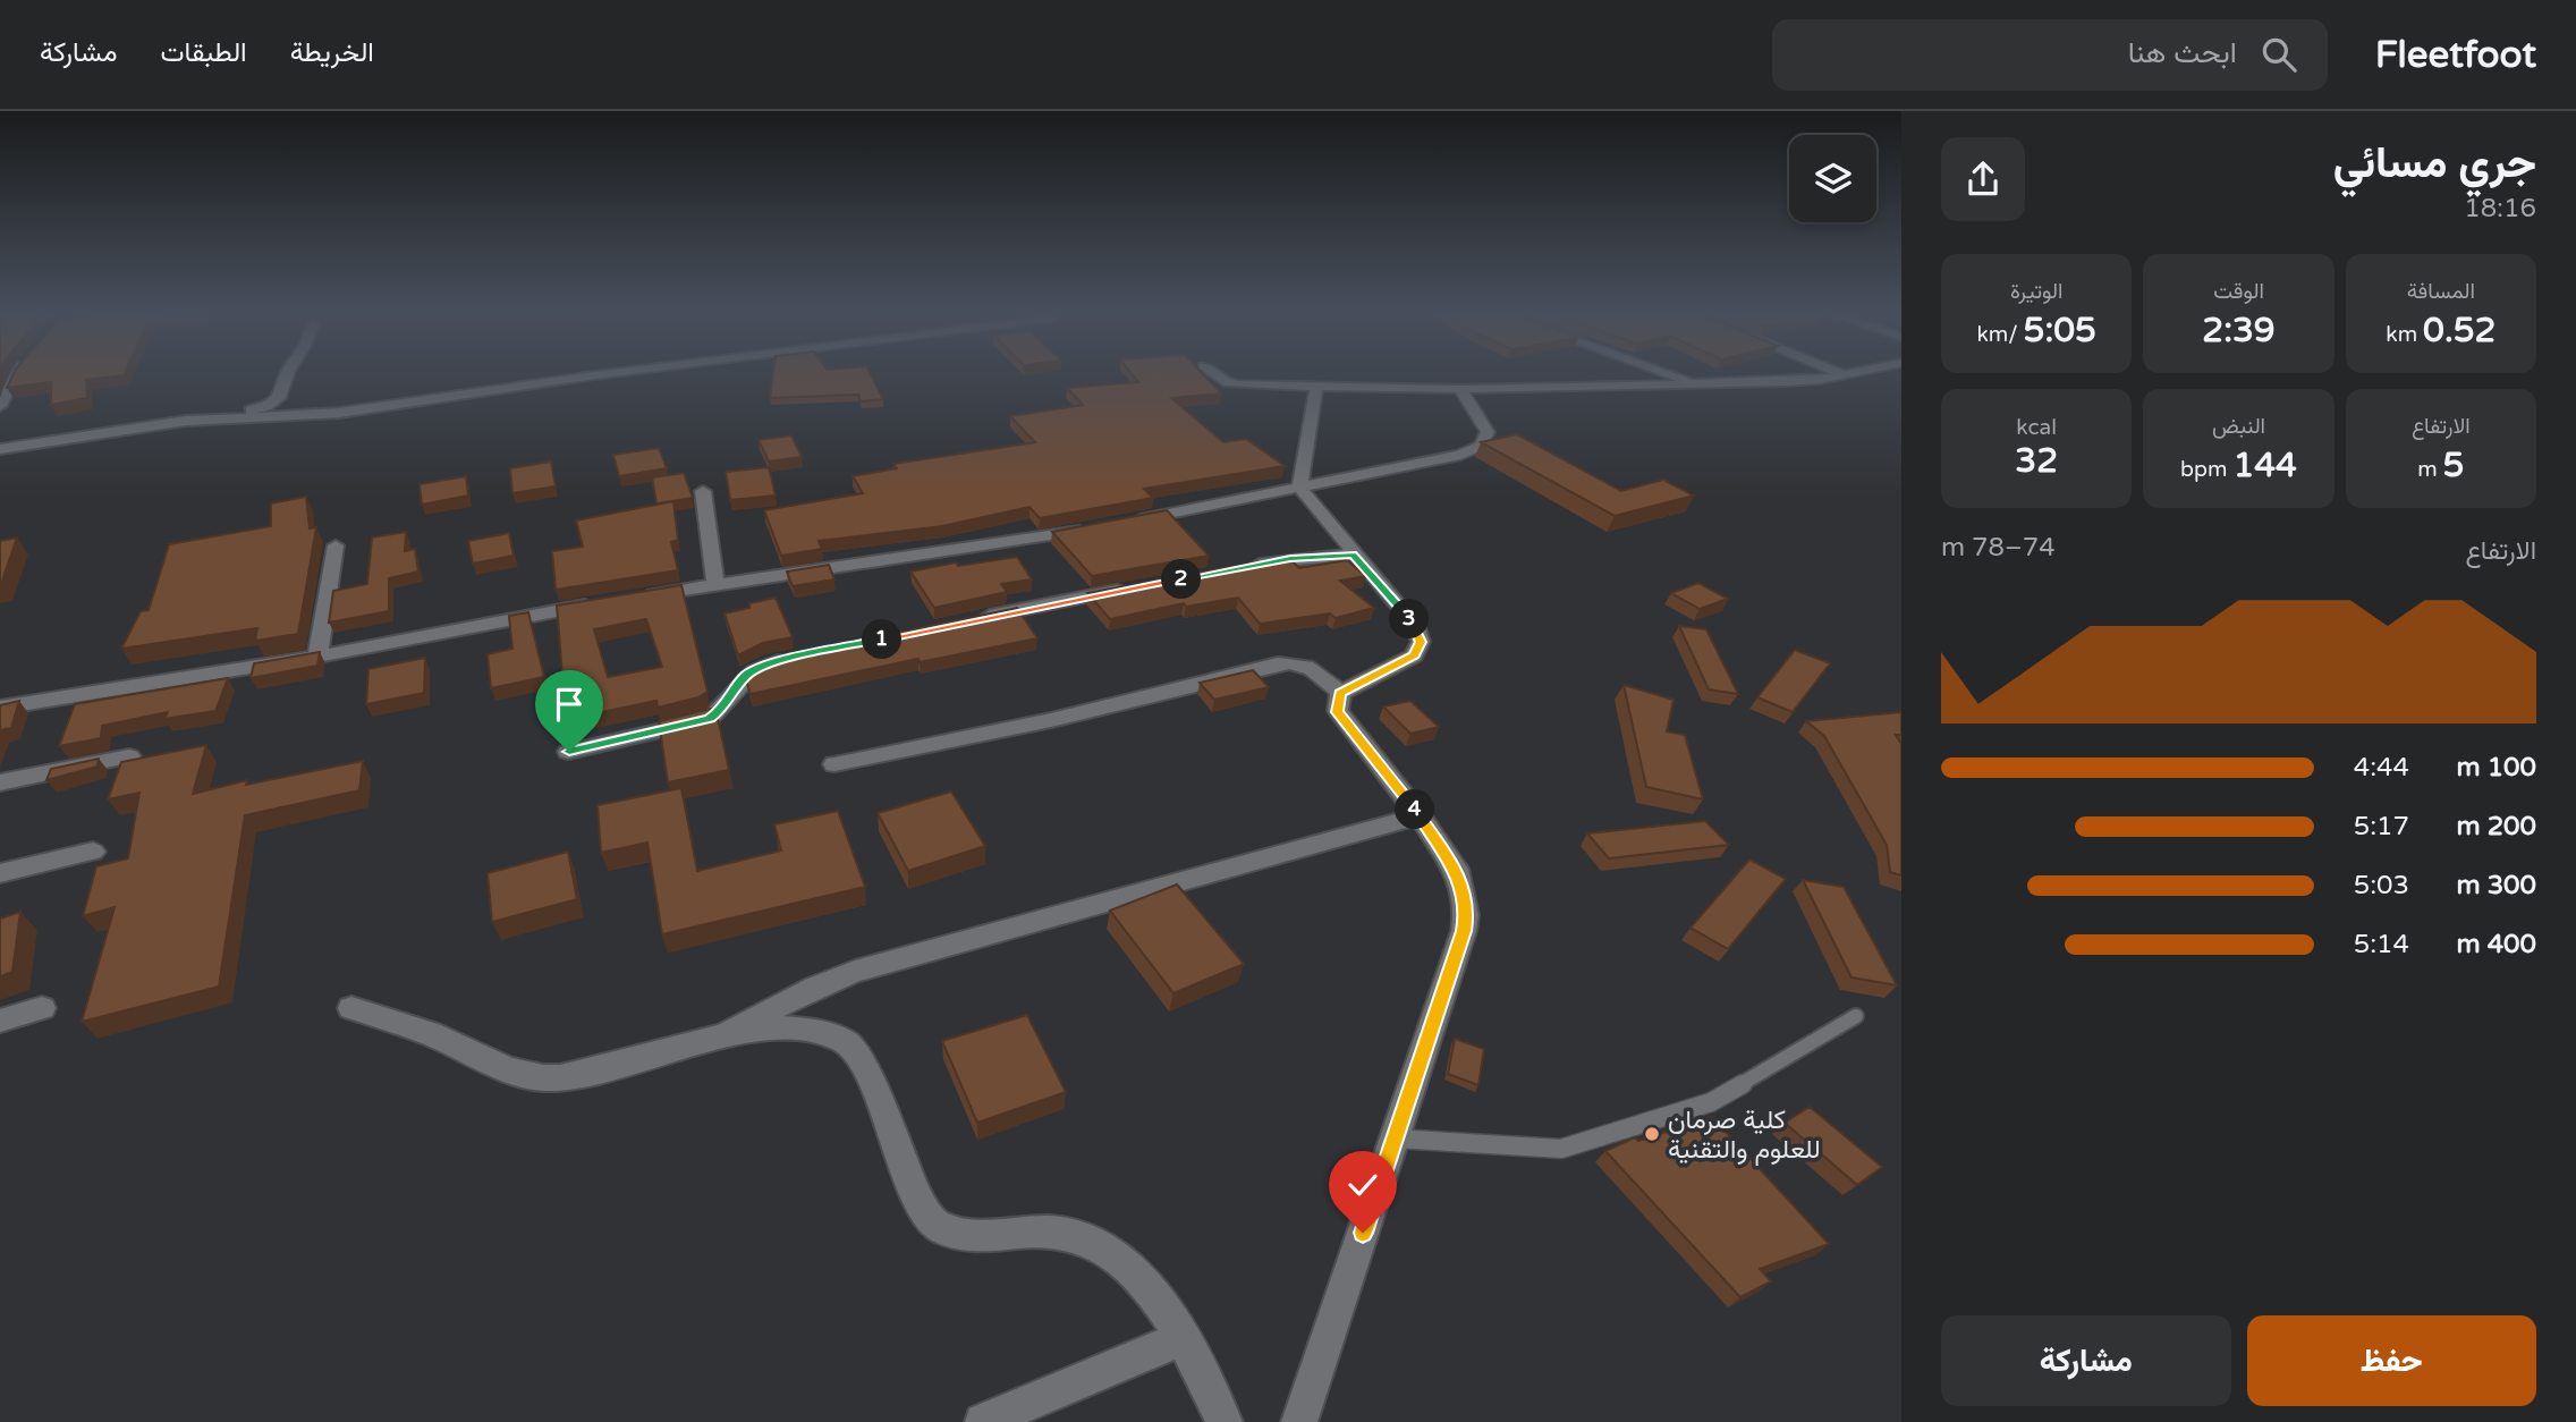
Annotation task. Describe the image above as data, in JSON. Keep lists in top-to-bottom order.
{
  "places": ["كلية صرمان للعلوم والتقنية"],
  "page": {
    "header": "Fleetfoot",
    "search": "ابحث هنا",
    "nav": ["الخريطة", "الطبقات", "مشاركة"],
    "heading": ["جري مسائي", "18:16"],
    "stats": [
      ["المسافة", "0.52 km"],
      ["الوقت", "2:39"],
      ["الوتيرة", "5:05 /km"],
      ["الارتفاع", "5 m"],
      ["النبض", "144 bpm"],
      ["kcal", "32"]
    ],
    "chart": ["الارتفاع", "74–78 m"],
    "pins": [
      "2",
      "3",
      "1",
      "4"
    ],
    "list": [
      {
        "name": "100 m",
        "note": "4:44"
      },
      {
        "name": "200 m",
        "note": "5:17"
      },
      {
        "name": "300 m",
        "note": "5:03"
      },
      {
        "name": "400 m",
        "note": "5:14"
      }
    ],
    "buttons": ["حفظ", "مشاركة"]
  }
}
